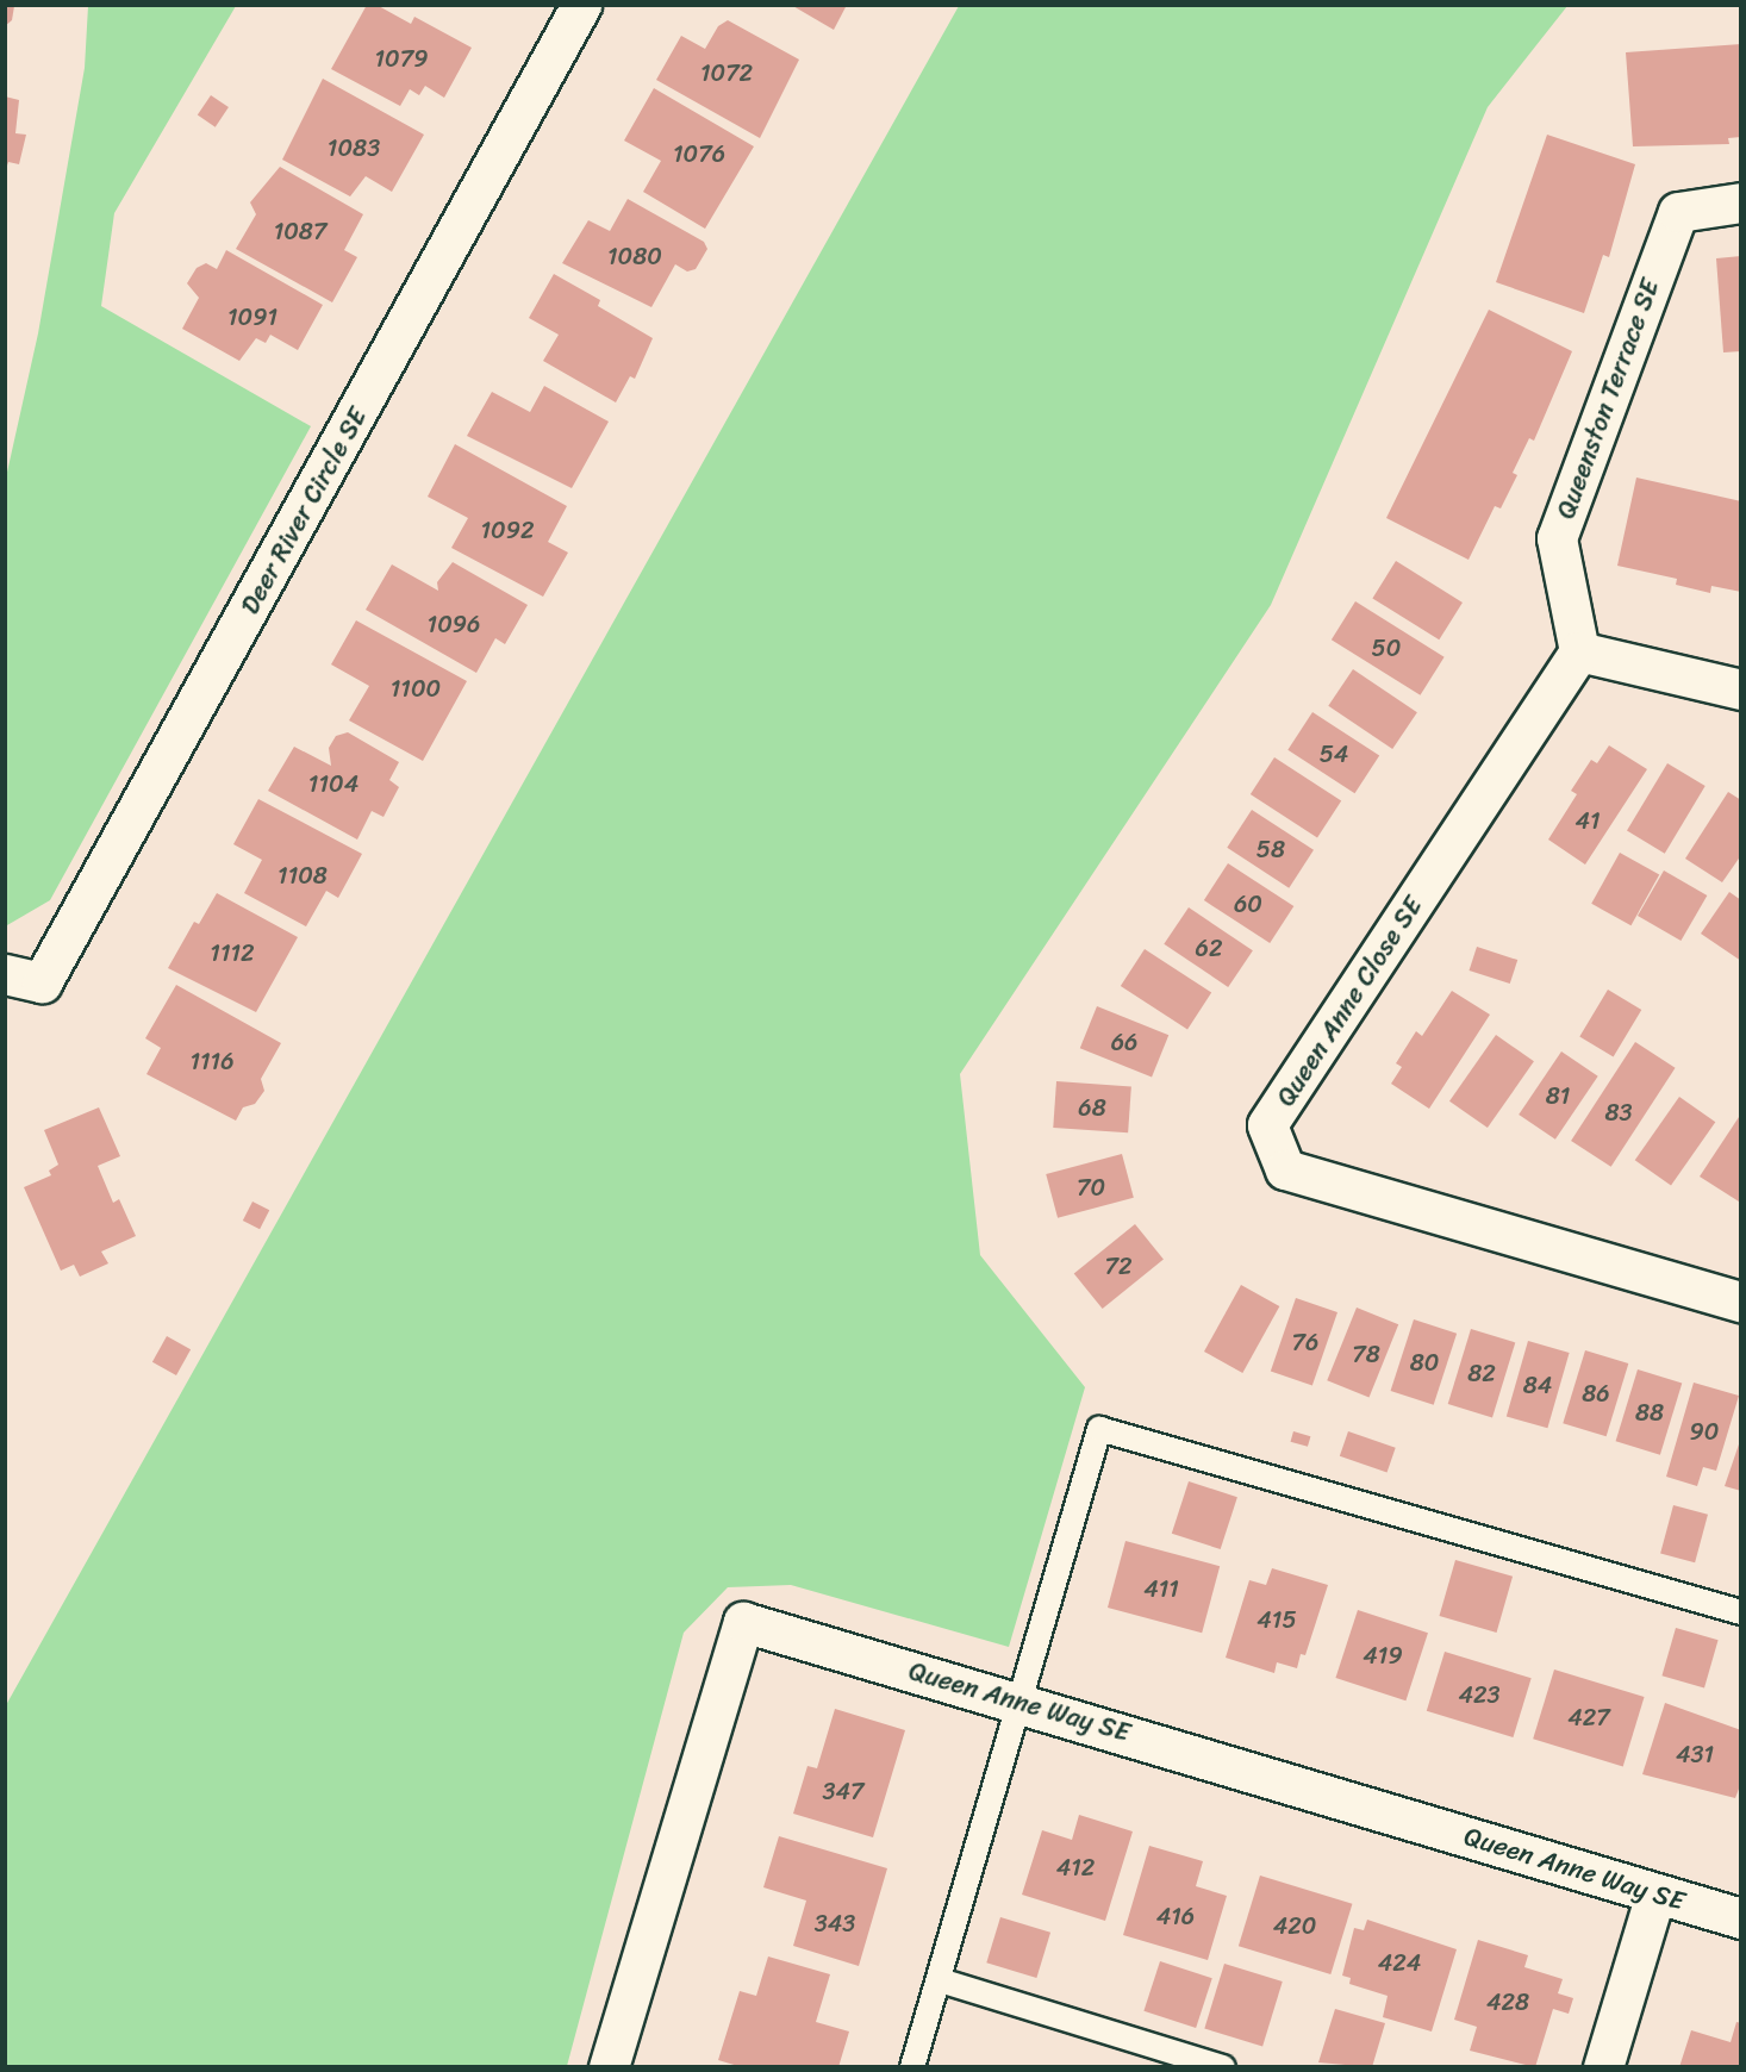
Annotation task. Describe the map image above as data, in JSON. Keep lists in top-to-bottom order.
{
  "streets": {
    "street": [
      "Queenston Terrace SE",
      "Deer River Circle SE",
      "Queen Anne Close SE",
      "Queen Anne Way SE"
    ]
  },
  "crossings": [
    ["Queenston Terrace SE", "Queen Anne Close SE"]
  ],
  "house_numbers": [
    "1079",
    "1072",
    "1083",
    "1076",
    "1087",
    "1080",
    "1091",
    "1092",
    "1096",
    "50",
    "1100",
    "54",
    "1104",
    "41",
    "58",
    "1108",
    "60",
    "62",
    "1112",
    "66",
    "1116",
    "81",
    "68",
    "83",
    "70",
    "72",
    "76",
    "78",
    "80",
    "82",
    "84",
    "86",
    "88",
    "90",
    "411",
    "415",
    "419",
    "423",
    "427",
    "431",
    "347",
    "412",
    "416",
    "343",
    "420",
    "424",
    "428"
  ]
}
